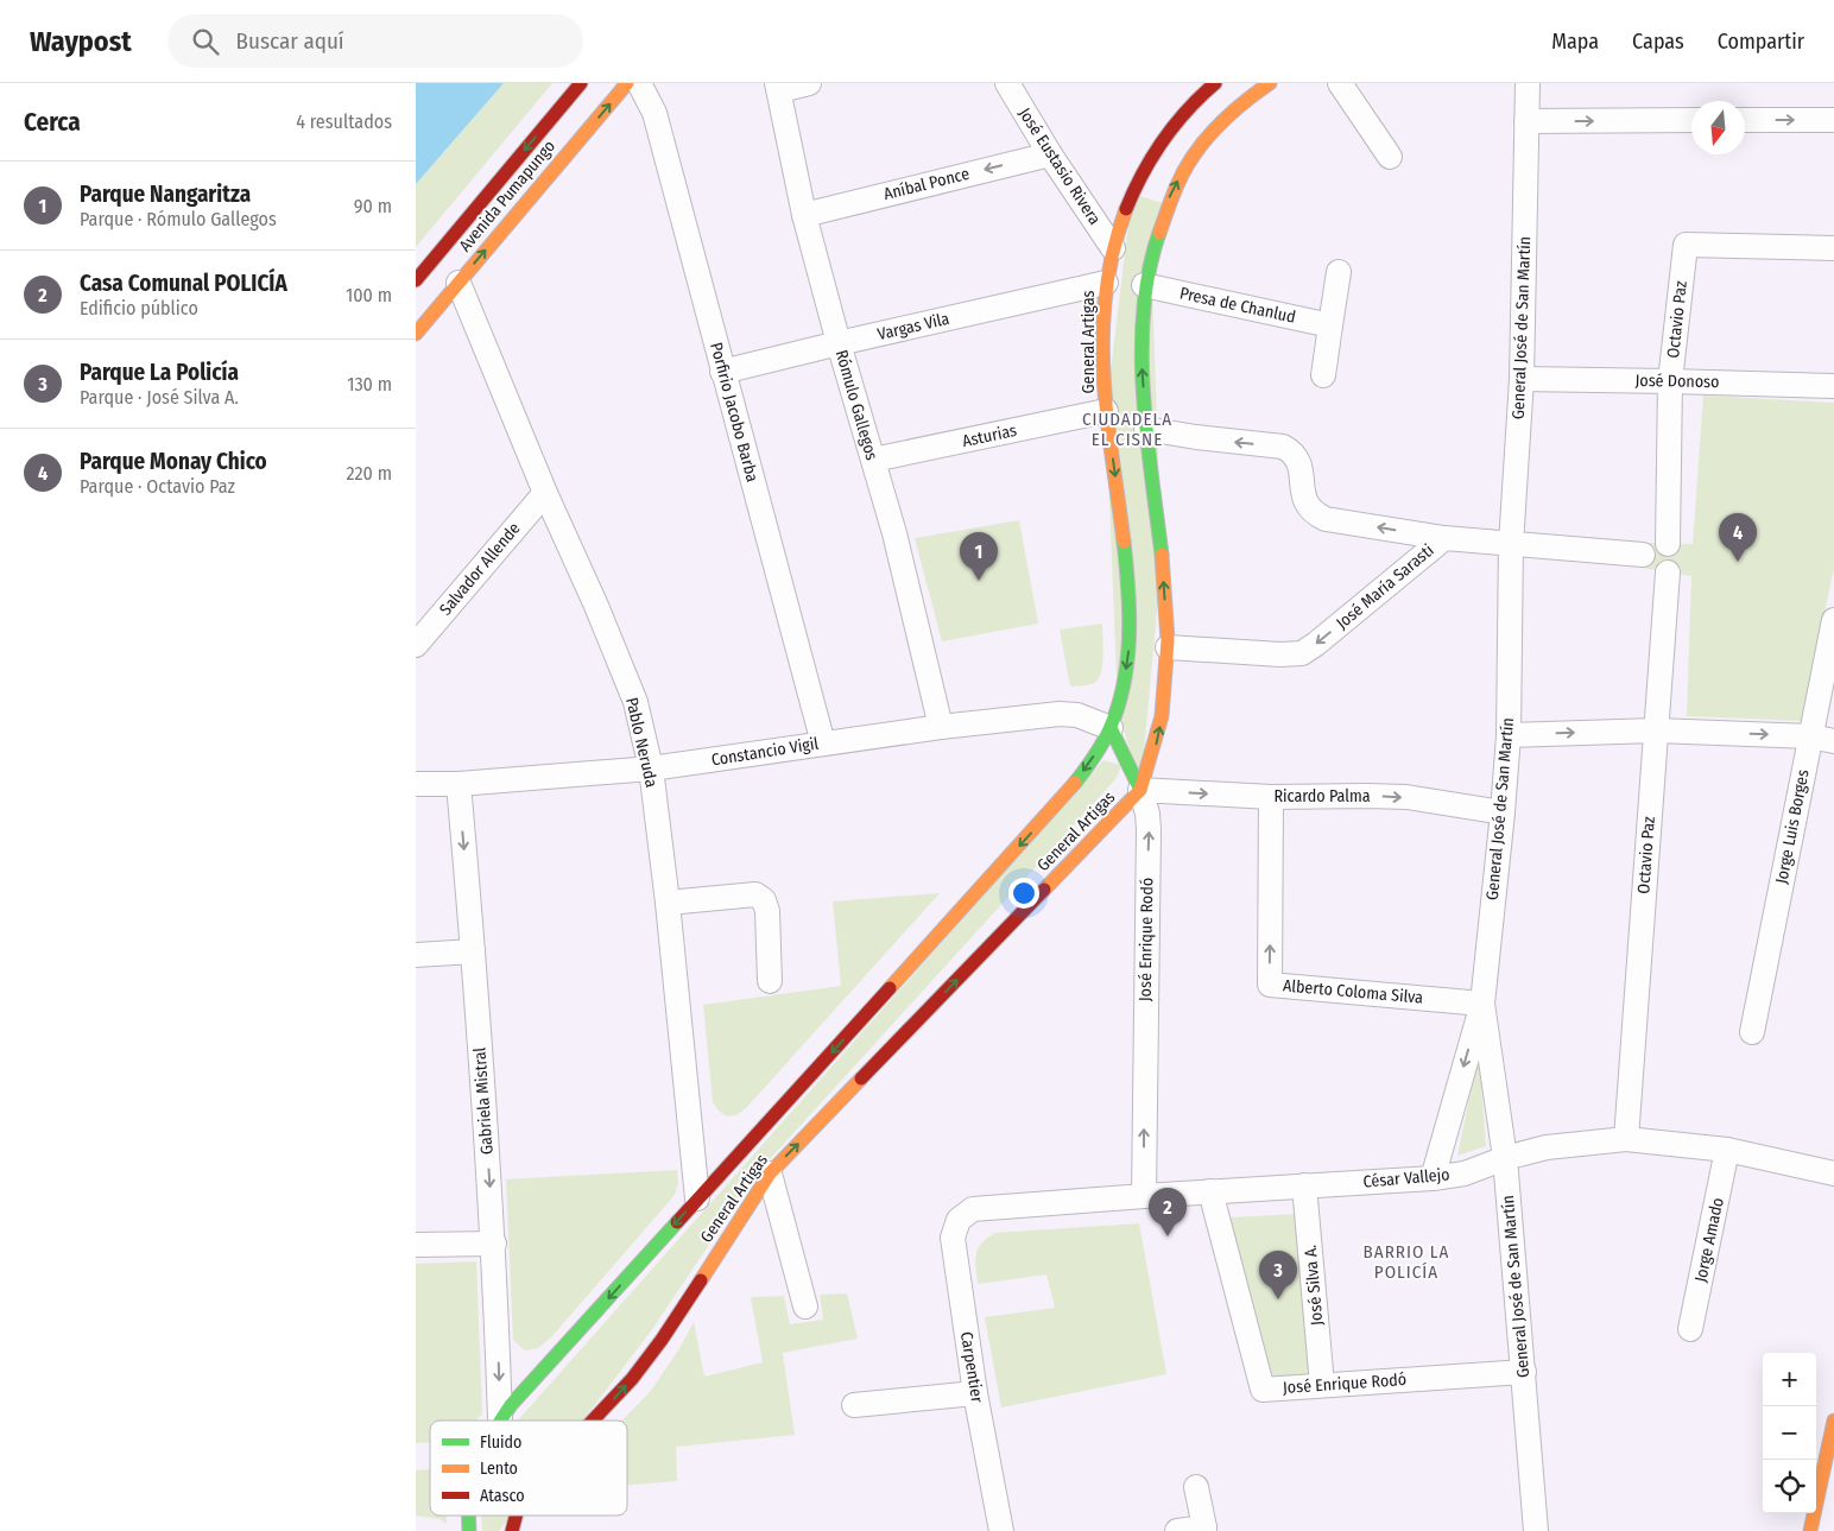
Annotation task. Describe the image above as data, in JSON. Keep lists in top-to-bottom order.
{
  "streets": {
    "street": [
      "José Eustasio Rivera",
      "Aníbal Ponce",
      "Avenida Pumapungo",
      "Presa de Chanlud",
      "Octavio Paz",
      "Vargas Vila",
      "General José de San Martín",
      "General Artigas",
      "José Donoso",
      "Rómulo Gallegos",
      "Porfirio Jacobo Barba",
      "Asturias",
      "Salvador Allende",
      "José María Sarasti",
      "Pablo Neruda",
      "Constancio Vigil",
      "Ricardo Palma",
      "Jorge Luis Borges",
      "José Enrique Rodó",
      "Alberto Coloma Silva",
      "Gabriela Mistral",
      "César Vallejo",
      "Jorge Amado",
      "José Silva A.",
      "Carpentier"
    ]
  },
  "crossings": [
    ["José Eustasio Rivera", "Aníbal Ponce"],
    ["José Eustasio Rivera", "General Artigas"],
    ["Aníbal Ponce", "Rómulo Gallegos"],
    ["Avenida Pumapungo", "Pablo Neruda"],
    ["Presa de Chanlud", "General Artigas"],
    ["Octavio Paz", "José Donoso"],
    ["Octavio Paz", "César Vallejo"],
    ["Vargas Vila", "General Artigas"],
    ["Vargas Vila", "Rómulo Gallegos"],
    ["Vargas Vila", "Porfirio Jacobo Barba"],
    ["General José de San Martín", "José Donoso"],
    ["General José de San Martín", "José María Sarasti"],
    ["General José de San Martín", "Ricardo Palma"],
    ["General José de San Martín", "José Enrique Rodó"],
    ["General José de San Martín", "Alberto Coloma Silva"],
    ["General José de San Martín", "César Vallejo"],
    ["General Artigas", "Asturias"],
    ["General Artigas", "José María Sarasti"],
    ["General Artigas", "Pablo Neruda"],
    ["General Artigas", "Constancio Vigil"],
    ["General Artigas", "Ricardo Palma"],
    ["General Artigas", "José Enrique Rodó"],
    ["General Artigas", "Gabriela Mistral"],
    ["Rómulo Gallegos", "Asturias"],
    ["Rómulo Gallegos", "Constancio Vigil"],
    ["Porfirio Jacobo Barba", "Constancio Vigil"],
    ["Salvador Allende", "Pablo Neruda"],
    ["Pablo Neruda", "Constancio Vigil"],
    ["Constancio Vigil", "Gabriela Mistral"],
    ["Ricardo Palma", "José Enrique Rodó"],
    ["Ricardo Palma", "Alberto Coloma Silva"],
    ["José Enrique Rodó", "César Vallejo"],
    ["José Enrique Rodó", "José Silva A."],
    ["César Vallejo", "Jorge Amado"],
    ["César Vallejo", "José Silva A."],
    ["César Vallejo", "Carpentier"]
  ],
  "one_way": [
    "Aníbal Ponce",
    "José María Sarasti",
    "Ricardo Palma",
    "José Enrique Rodó",
    "Gabriela Mistral"
  ],
  "districts": ["CIUDADELA EL CISNE", "BARRIO LA POLICÍA"],
  "legend": ["Fluido", "Lento", "Atasco"],
  "north": "bottom",
  "page": {
    "header": "Waypost",
    "search": "Buscar aquí",
    "nav": ["Mapa", "Capas", "Compartir"],
    "heading": ["Cerca", "4 resultados"],
    "list": [
      {
        "mark": "1",
        "name": "Parque Nangaritza",
        "note": "Parque · Rómulo Gallegos",
        "value": "90 m"
      },
      {
        "mark": "2",
        "name": "Casa Comunal POLICÍA",
        "note": "Edificio público",
        "value": "100 m"
      },
      {
        "mark": "3",
        "name": "Parque La Policía",
        "note": "Parque · José Silva A.",
        "value": "130 m"
      },
      {
        "mark": "4",
        "name": "Parque Monay Chico",
        "note": "Parque · Octavio Paz",
        "value": "220 m"
      }
    ],
    "pins": [
      "4",
      "1",
      "2",
      "3"
    ],
    "map_buttons": ["+", "−"]
  }
}
